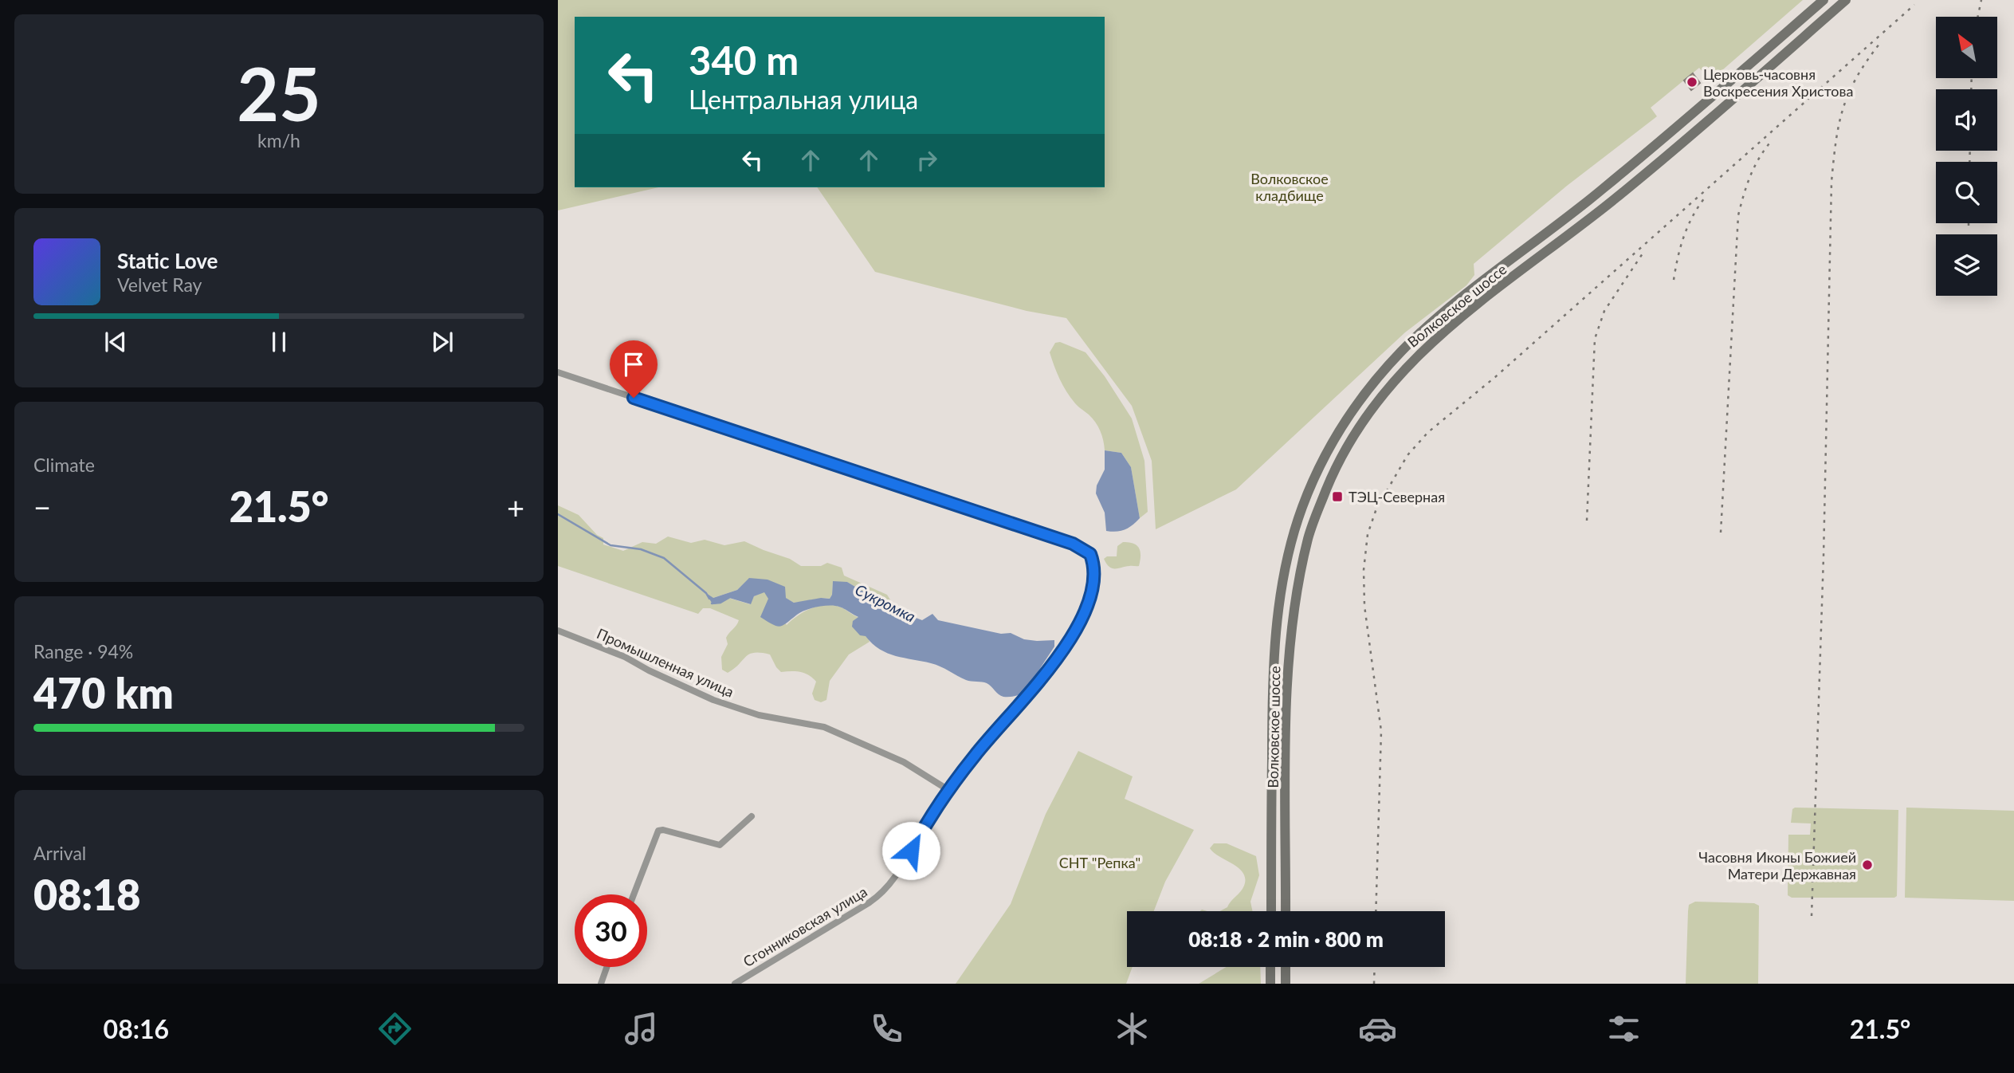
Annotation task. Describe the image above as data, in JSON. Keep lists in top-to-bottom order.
{
  "streets": {
    "main road": ["Волковское шоссе"],
    "street": ["Промышленная улица", "Сгонниковская улица"]
  },
  "crossings": [
    ["Промышленная улица", "Сгонниковская улица"]
  ],
  "water": ["Сукромка"],
  "parks": ["Волковское кладбище", "СНТ \"Репка\""],
  "places": {
    "other": ["Церковь-часовня Воскресения Христова", "Часовня Иконы Божией Матери Державная"],
    "transit": ["ТЭЦ-Северная"]
  },
  "north": "top left",
  "page": {
    "tile": [
      ["25", "km/h"],
      "Climate",
      ["Range · 94%", "470 km"],
      ["Arrival", "08:18"]
    ],
    "turn": ["340 m", "Центральная улица"],
    "song": ["Static Love", "Velvet Ray"],
    "heat": ["−", "21.5°", "+"],
    "limit": "30",
    "trip": "08:18 · 2 min · 800 m",
    "tabs": ["08:16", "21.5°"]
  }
}
